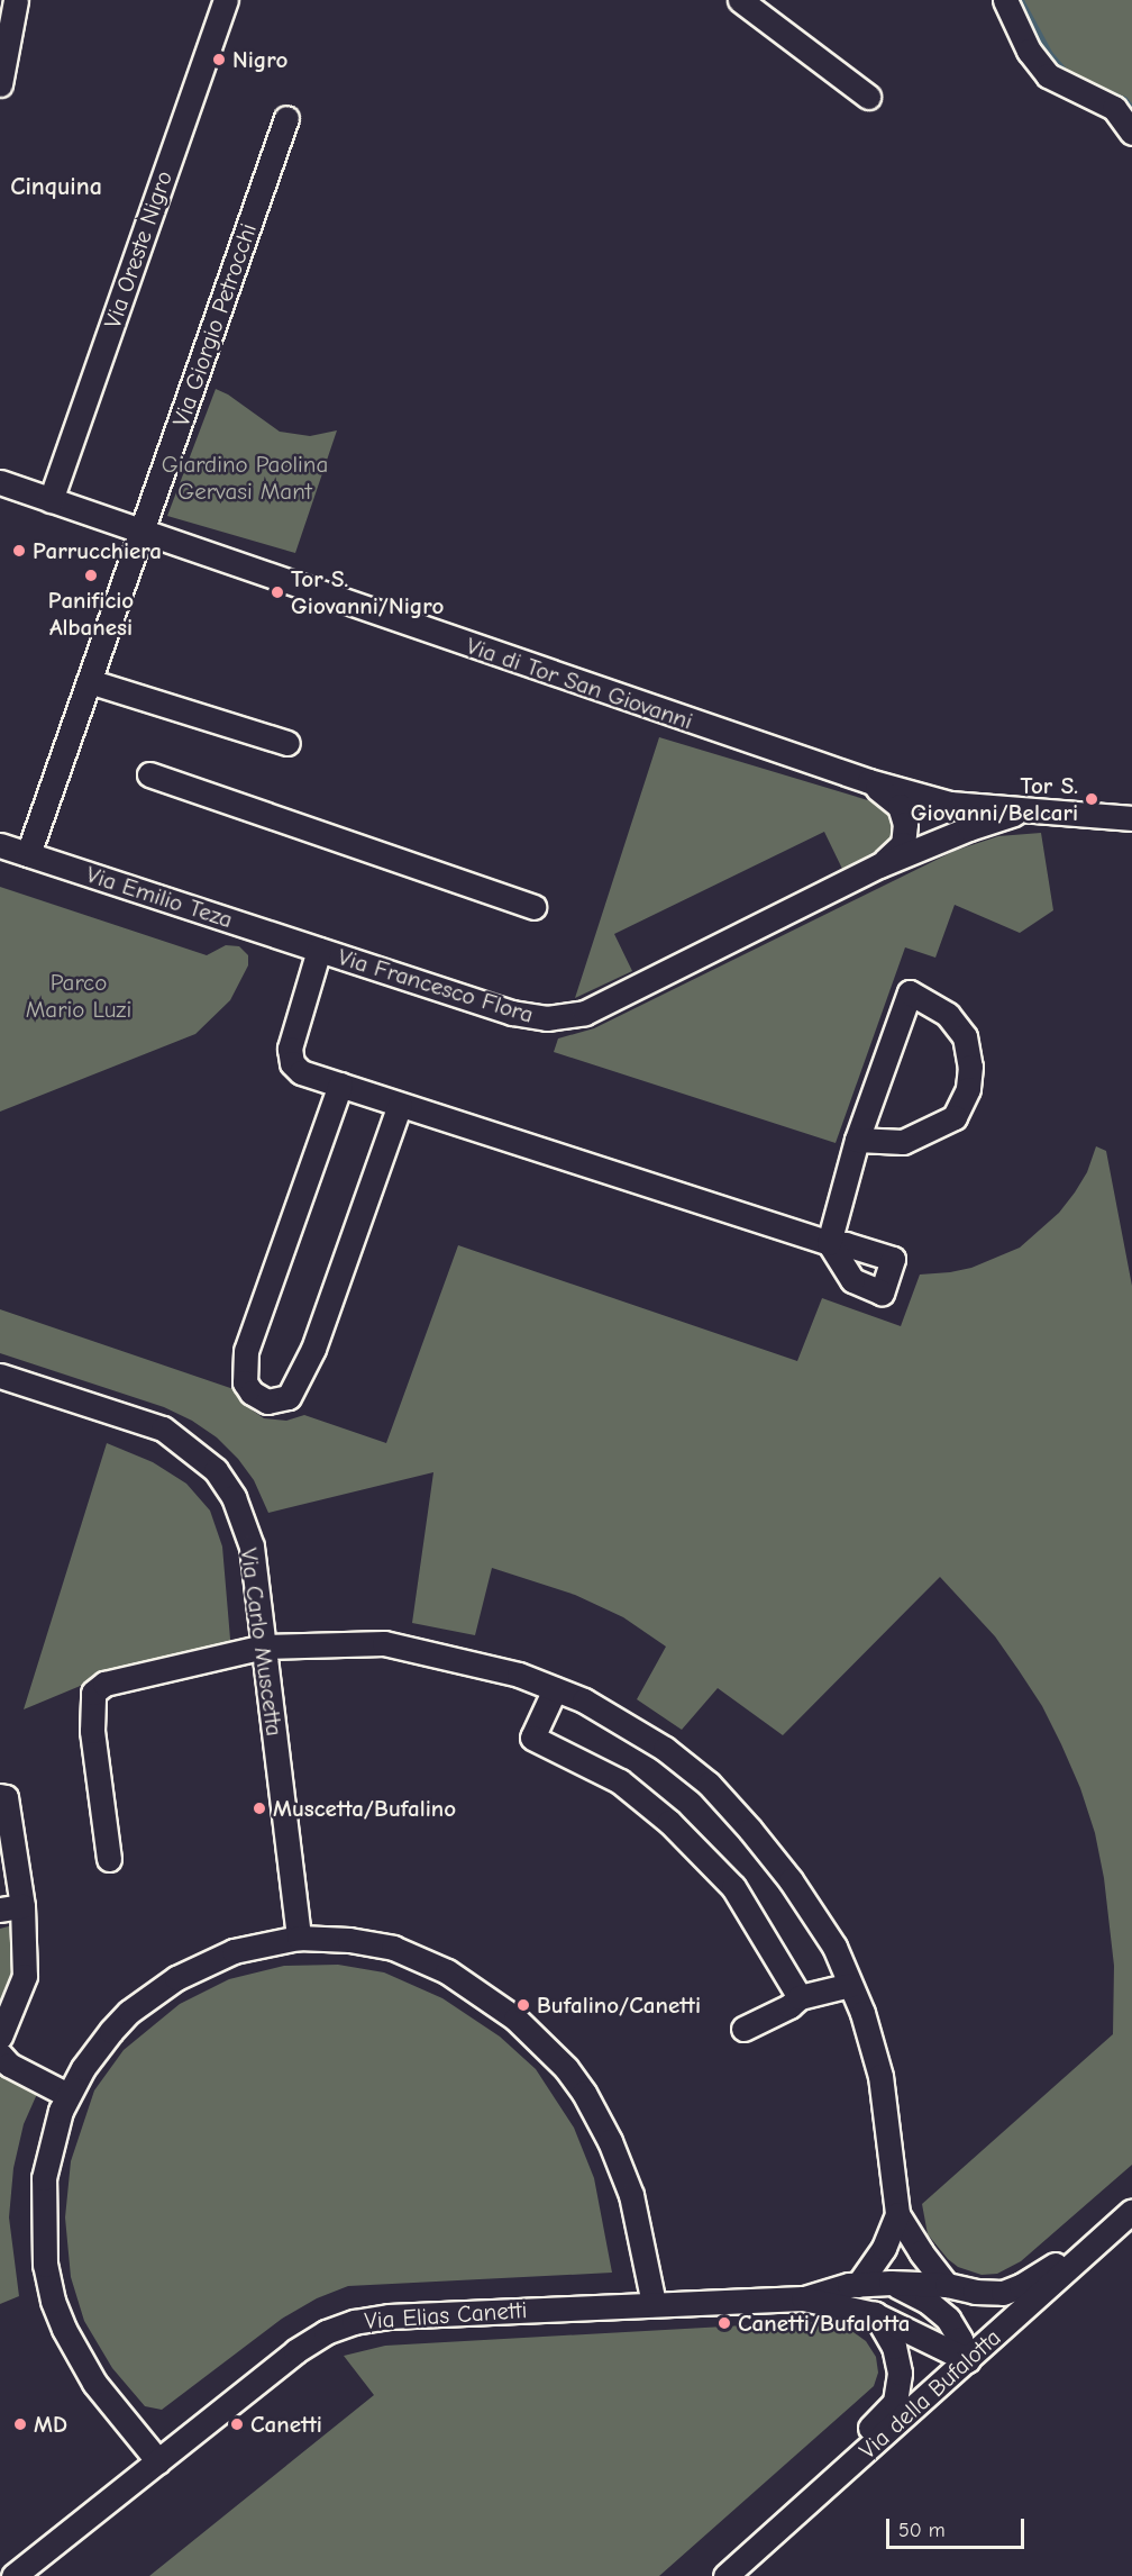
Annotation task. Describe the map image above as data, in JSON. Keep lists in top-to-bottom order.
{
  "streets": {
    "street": [
      "Via Oreste Nigro",
      "Via Giorgio Petrocchi",
      "Via di Tor San Giovanni",
      "Via Emilio Teza",
      "Via Francesco Flora",
      "Via Carlo Muscetta",
      "Via Elias Canetti",
      "Via della Bufalotta"
    ]
  },
  "crossings": [
    ["Via Oreste Nigro", "Via di Tor San Giovanni"],
    ["Via Giorgio Petrocchi", "Via di Tor San Giovanni"],
    ["Via Giorgio Petrocchi", "Via Emilio Teza"],
    ["Via di Tor San Giovanni", "Via Francesco Flora"],
    ["Via Emilio Teza", "Via Francesco Flora"]
  ],
  "districts": ["Cinquina"],
  "parks": ["Giardino Paolina Gervasi Mant", "Parco Mario Luzi"],
  "places": [
    "Nigro",
    "Parrucchiera",
    "Panificio Albanesi",
    "Tor S. Giovanni/Nigro",
    "Tor S. Giovanni/Belcari",
    "Muscetta/Bufalino",
    "Bufalino/Canetti",
    "Canetti/Bufalotta",
    "MD",
    "Canetti"
  ],
  "scale_bar": "50 m"
}
